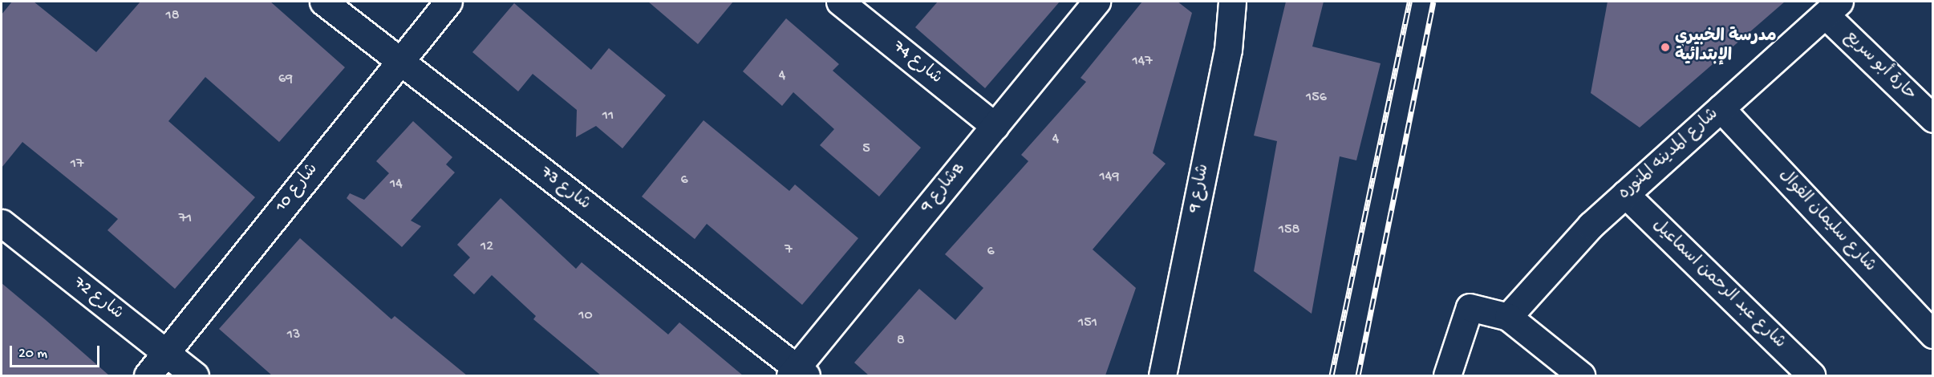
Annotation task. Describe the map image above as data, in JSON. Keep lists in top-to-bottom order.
{
  "streets": {
    "street": [
      "شارع 74",
      "حارة أبو سريع",
      "شارع المدينه المنوره",
      "شارع 10",
      "شارع 9B",
      "شارع 9",
      "شارع 73",
      "شارع سليمان الفوال",
      "شارع عبد الرحمن اسماعيل",
      "شارع 72"
    ]
  },
  "crossings": [
    ["شارع 74", "شارع 9B"],
    ["حارة أبو سريع", "شارع المدينه المنوره"],
    ["شارع المدينه المنوره", "شارع سليمان الفوال"],
    ["شارع المدينه المنوره", "شارع عبد الرحمن اسماعيل"],
    ["شارع 10", "شارع 73"],
    ["شارع 10", "شارع 72"],
    ["شارع 9B", "شارع 73"]
  ],
  "places": ["مدرسة الخبيري الإبتدائية"],
  "house_numbers": [
    "18",
    "147",
    "4",
    "69",
    "156",
    "11",
    "4",
    "5",
    "17",
    "149",
    "6",
    "14",
    "71",
    "158",
    "12",
    "7",
    "6",
    "10",
    "151",
    "13",
    "8"
  ],
  "scale_bar": "20 m"
}
